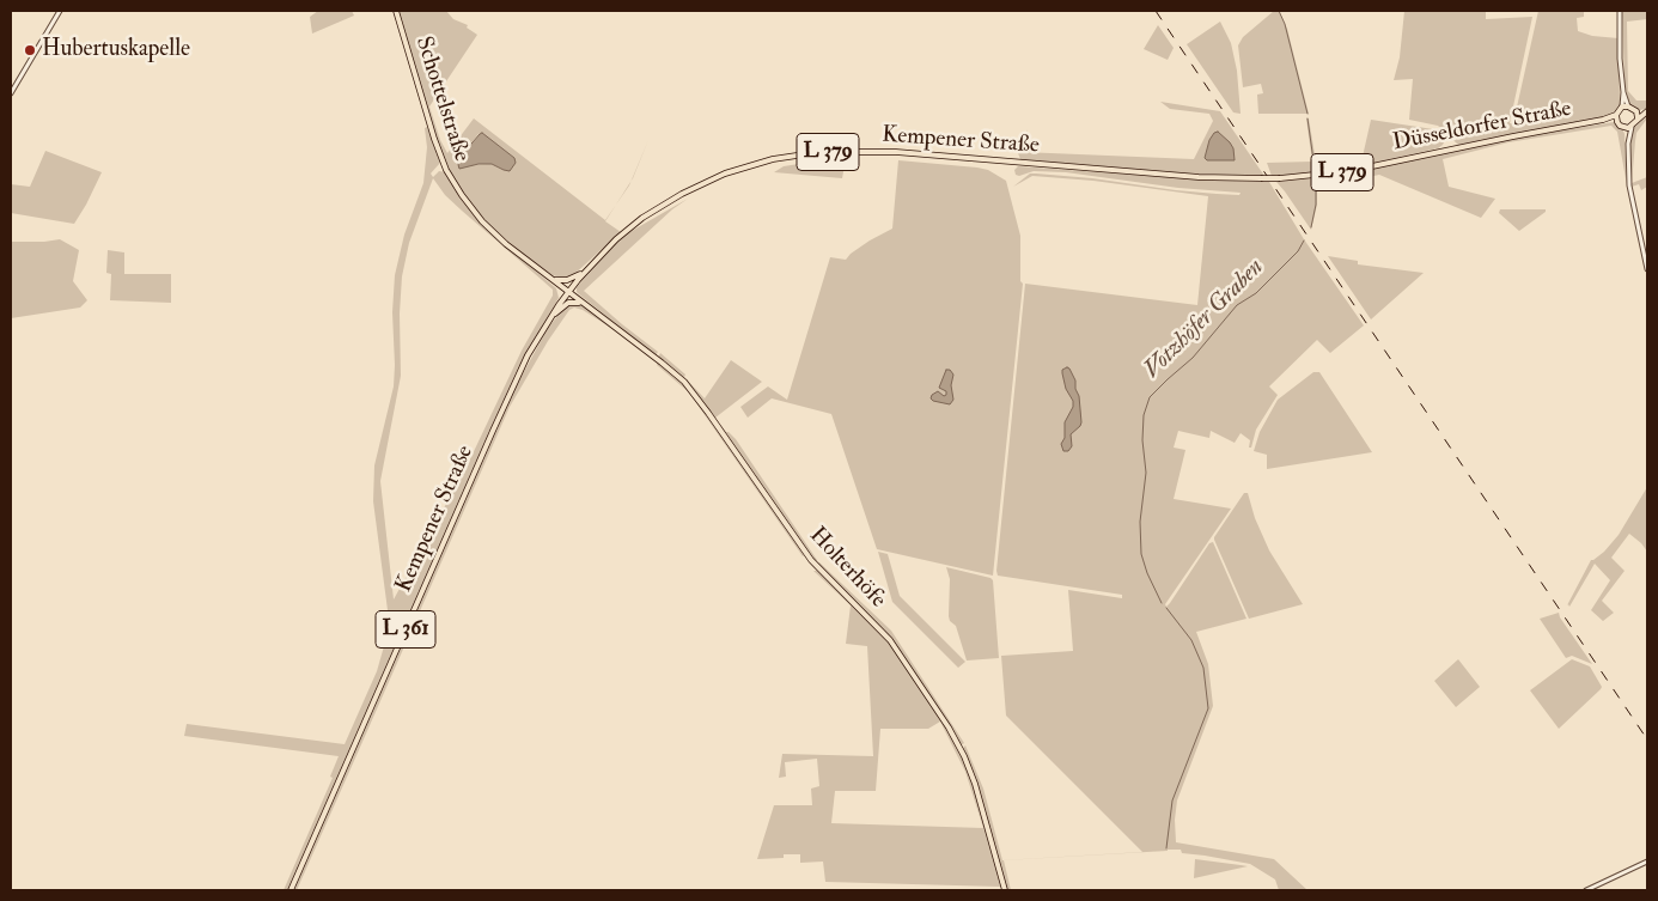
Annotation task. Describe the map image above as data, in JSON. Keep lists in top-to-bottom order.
{
  "streets": {
    "main road": [
      "Schottelstraße",
      "Düsseldorfer Straße",
      "Kempener Straße",
      "L 379",
      "Holterhöfe",
      "L 361"
    ]
  },
  "crossings": [
    ["Schottelstraße", "Kempener Straße"],
    ["Schottelstraße", "Holterhöfe"],
    ["Düsseldorfer Straße", "Kempener Straße"],
    ["Kempener Straße", "Holterhöfe"]
  ],
  "water": ["Votzhöfer Graben"],
  "places": ["Hubertuskapelle"]
}
